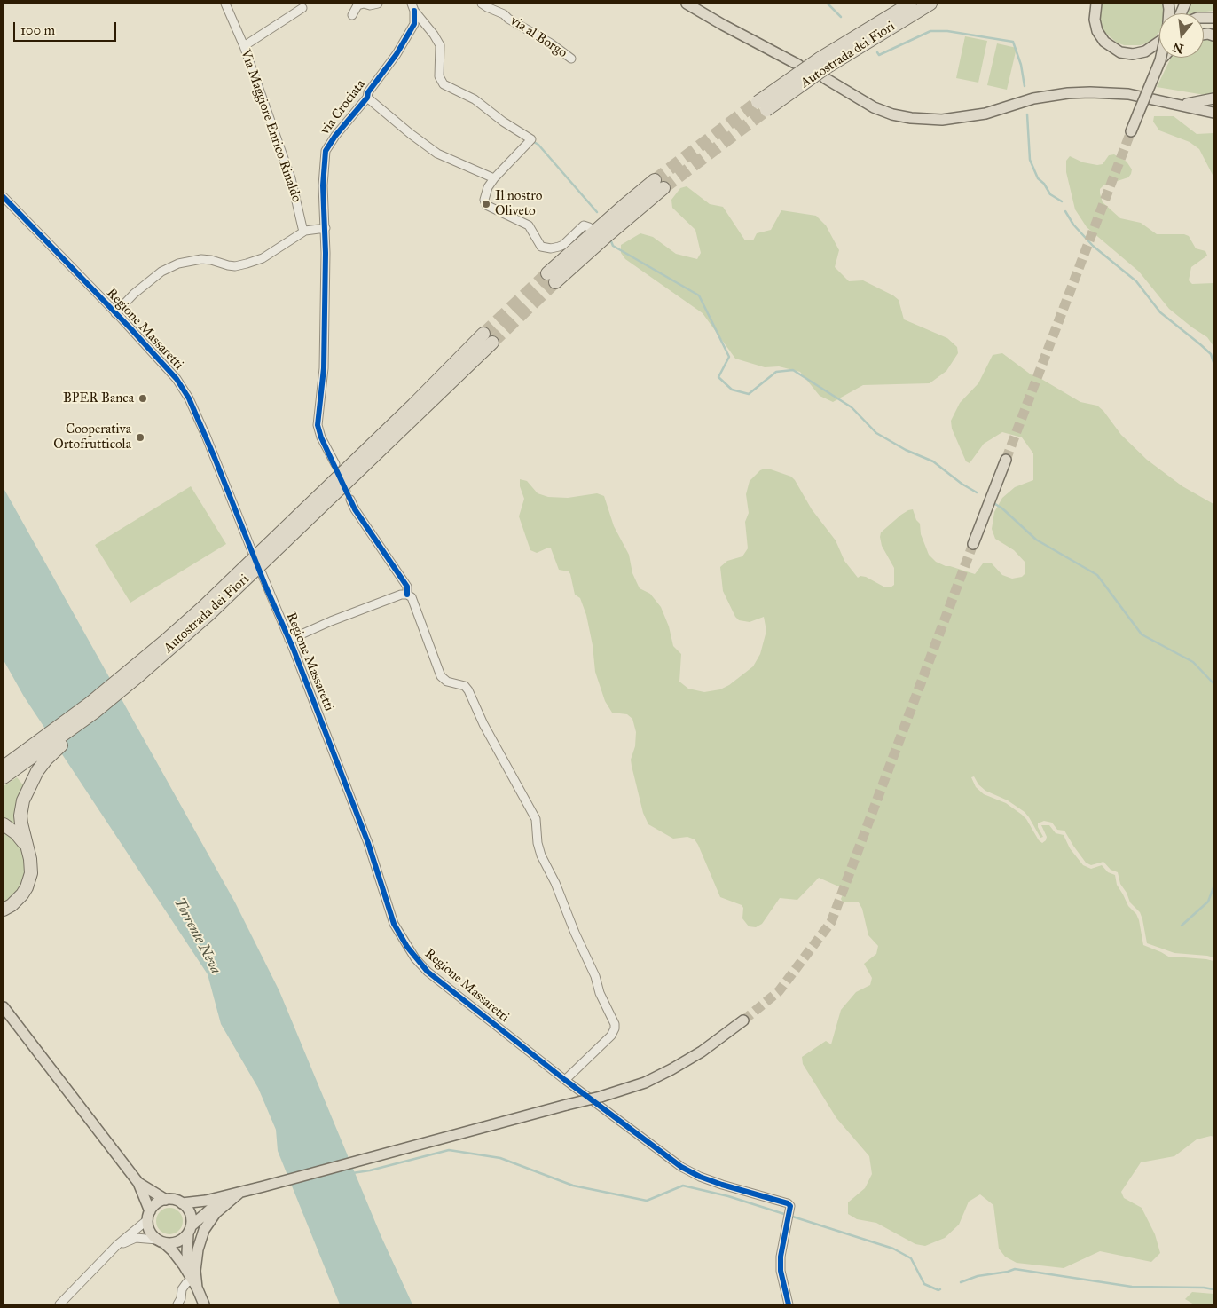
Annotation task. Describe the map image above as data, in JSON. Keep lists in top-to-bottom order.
{
  "streets": {
    "highway": ["Autostrada dei Fiori"],
    "street": [
      "via al Borgo",
      "via Crociata",
      "Via Maggiore Enrico Rinaldo",
      "Regione Massaretti"
    ]
  },
  "water": ["Torrente Neva"],
  "places": ["Il nostro Oliveto", "BPER Banca", "Cooperativa Ortofrutticola"],
  "scale_bar": "100 m",
  "north": "bottom"
}
